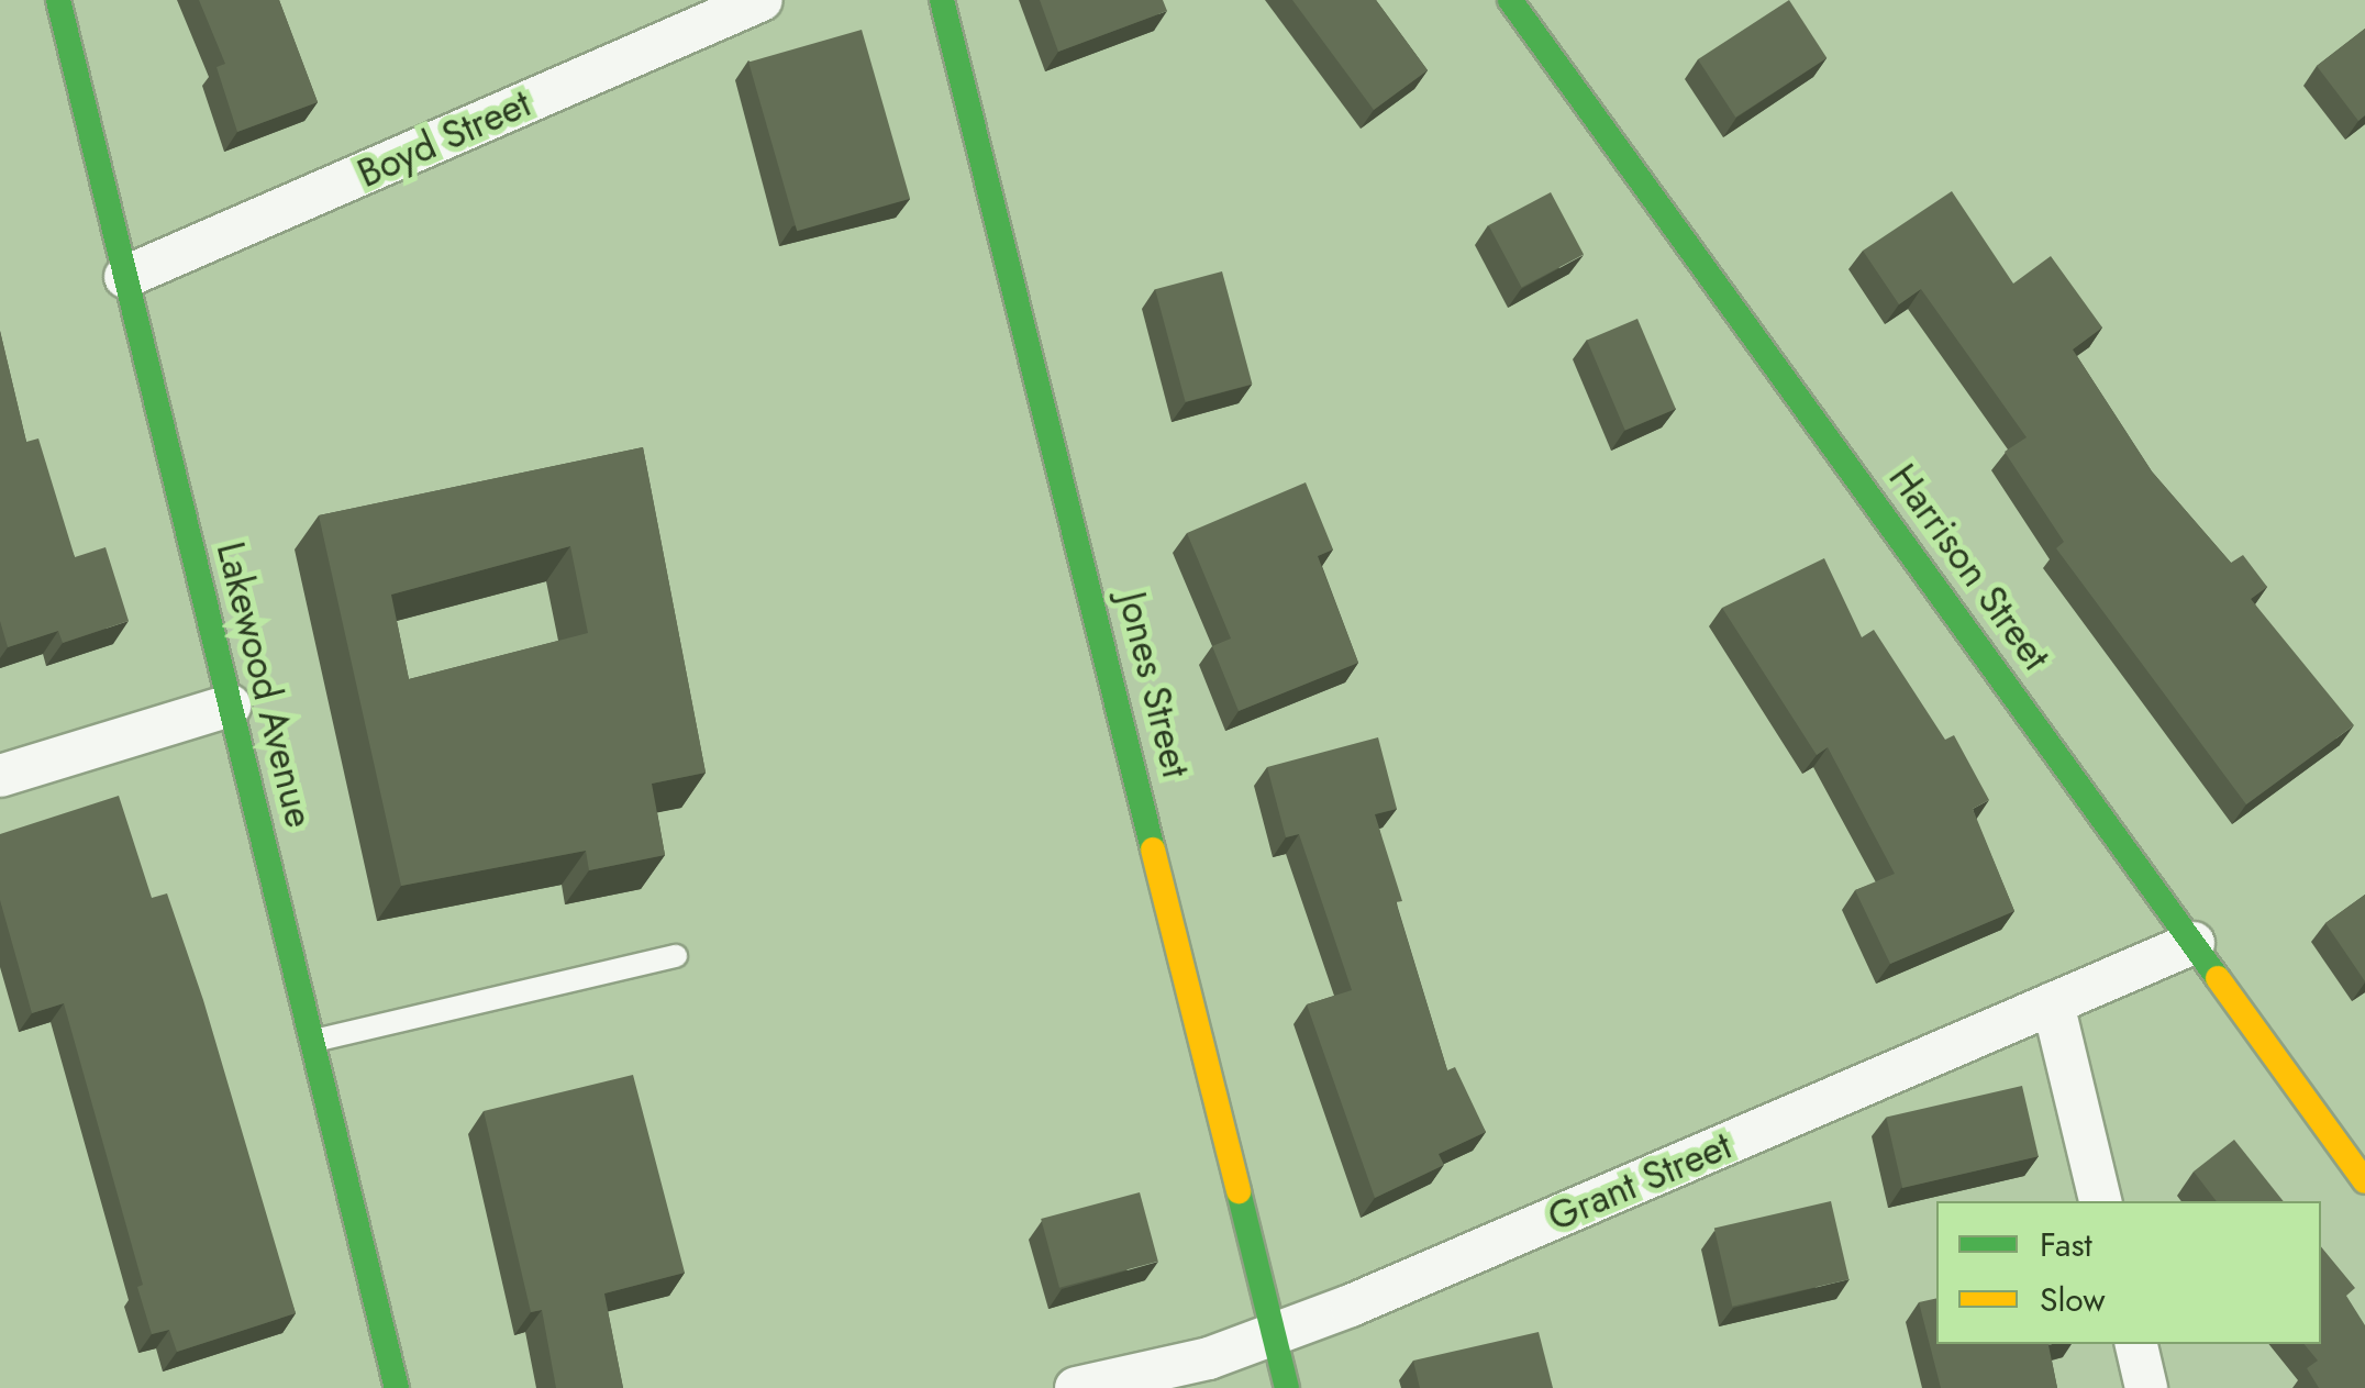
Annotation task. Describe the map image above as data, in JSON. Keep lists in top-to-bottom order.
{
  "streets": {
    "street": [
      "Boyd Street",
      "Harrison Street",
      "Lakewood Avenue",
      "Jones Street",
      "Grant Street"
    ]
  },
  "crossings": [
    ["Boyd Street", "Lakewood Avenue"],
    ["Harrison Street", "Grant Street"],
    ["Jones Street", "Grant Street"]
  ],
  "legend": ["Fast", "Slow"]
}
